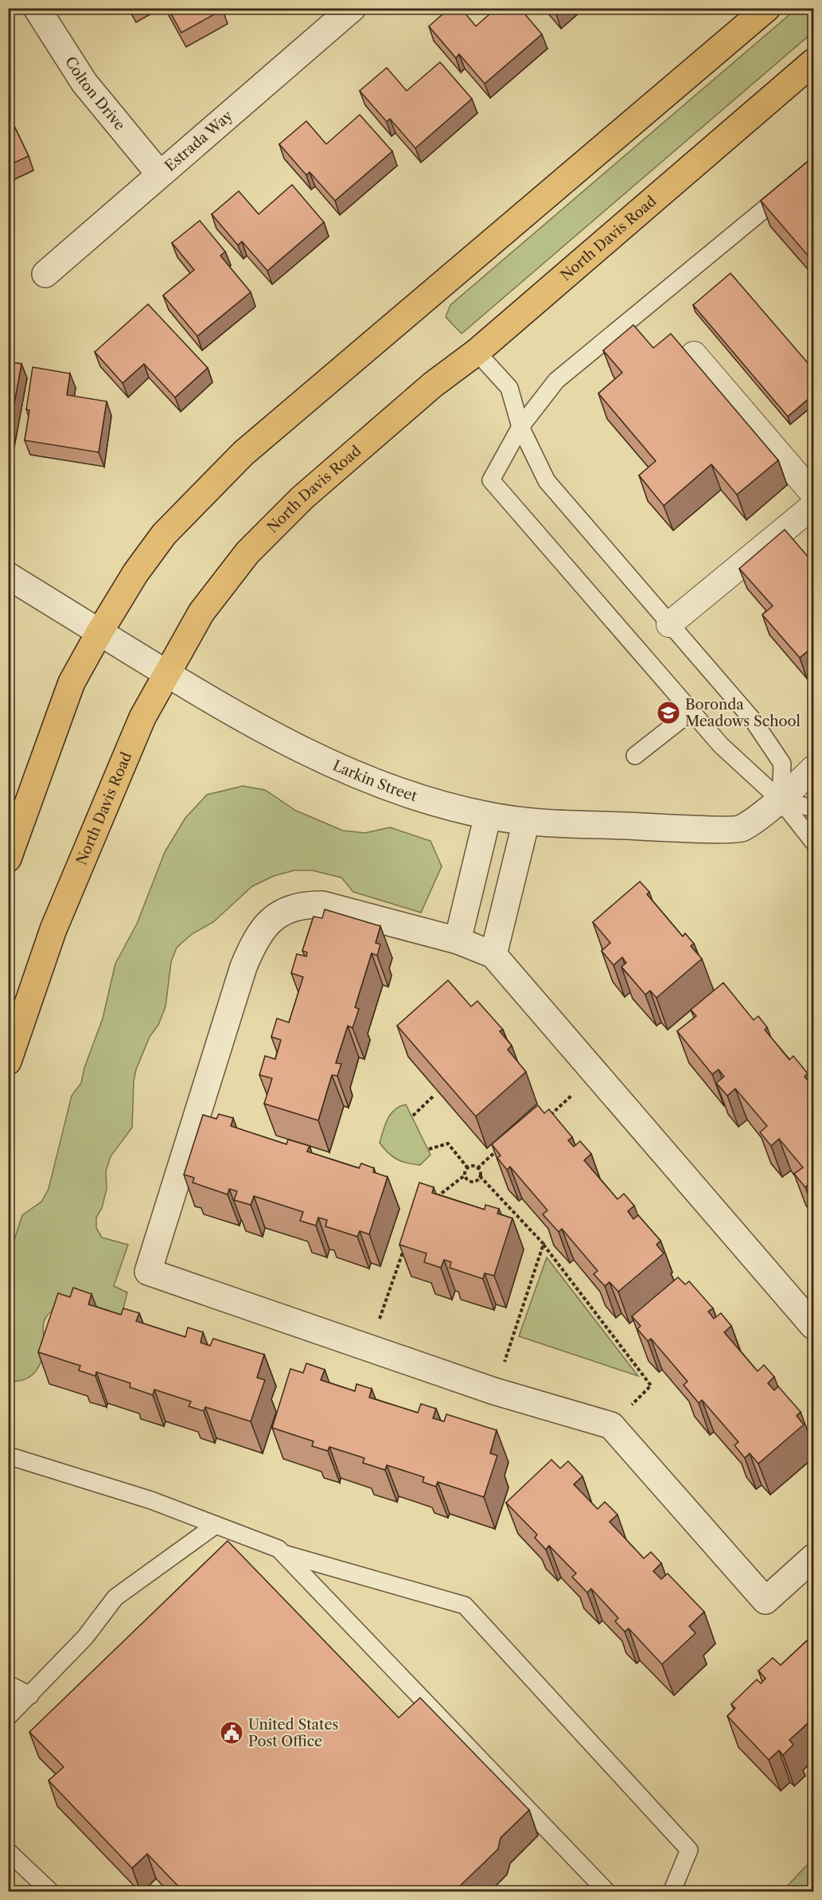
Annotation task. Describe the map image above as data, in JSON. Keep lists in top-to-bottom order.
{
  "streets": {
    "highway": ["North Davis Road"],
    "street": ["Colton Drive", "Estrada Way", "Larkin Street"]
  },
  "crossings": [
    ["Colton Drive", "Estrada Way"],
    ["North Davis Road", "Larkin Street"]
  ],
  "places": {
    "school or university": ["Boronda Meadows School"],
    "public building": ["United States Post Office"]
  }
}
